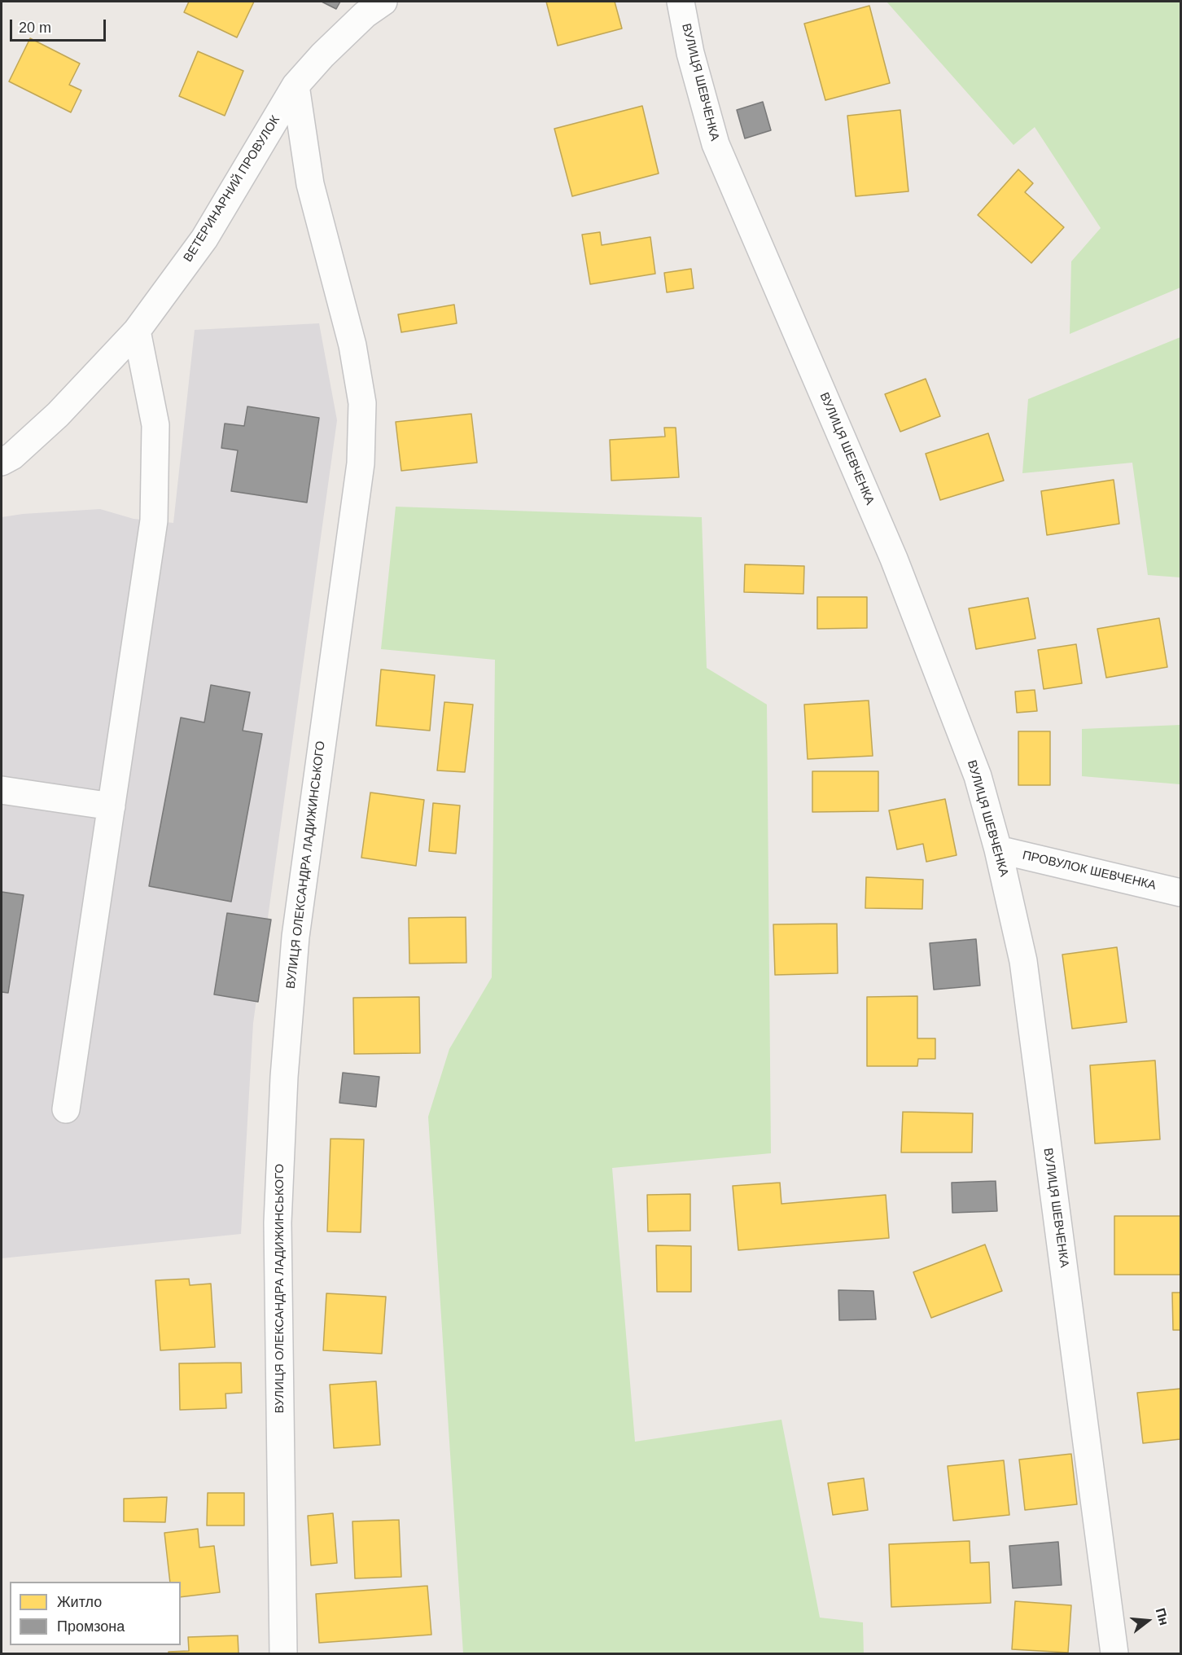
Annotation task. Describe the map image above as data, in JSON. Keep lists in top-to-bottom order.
{
  "streets": {
    "street": [
      "ВУЛИЦЯ ШЕВЧЕНКА",
      "ВЕТЕРИНАРНИЙ ПРОВУЛОК",
      "ВУЛИЦЯ ОЛЕКСАНДРА ЛАДИЖИНСЬКОГО",
      "ПРОВУЛОК ШЕВЧЕНКА"
    ]
  },
  "crossings": [
    ["ВУЛИЦЯ ШЕВЧЕНКА", "ПРОВУЛОК ШЕВЧЕНКА"],
    ["ВЕТЕРИНАРНИЙ ПРОВУЛОК", "ВУЛИЦЯ ОЛЕКСАНДРА ЛАДИЖИНСЬКОГО"]
  ],
  "legend": ["Житло", "Промзона"],
  "scale_bar": "20 m",
  "north": "right"
}
